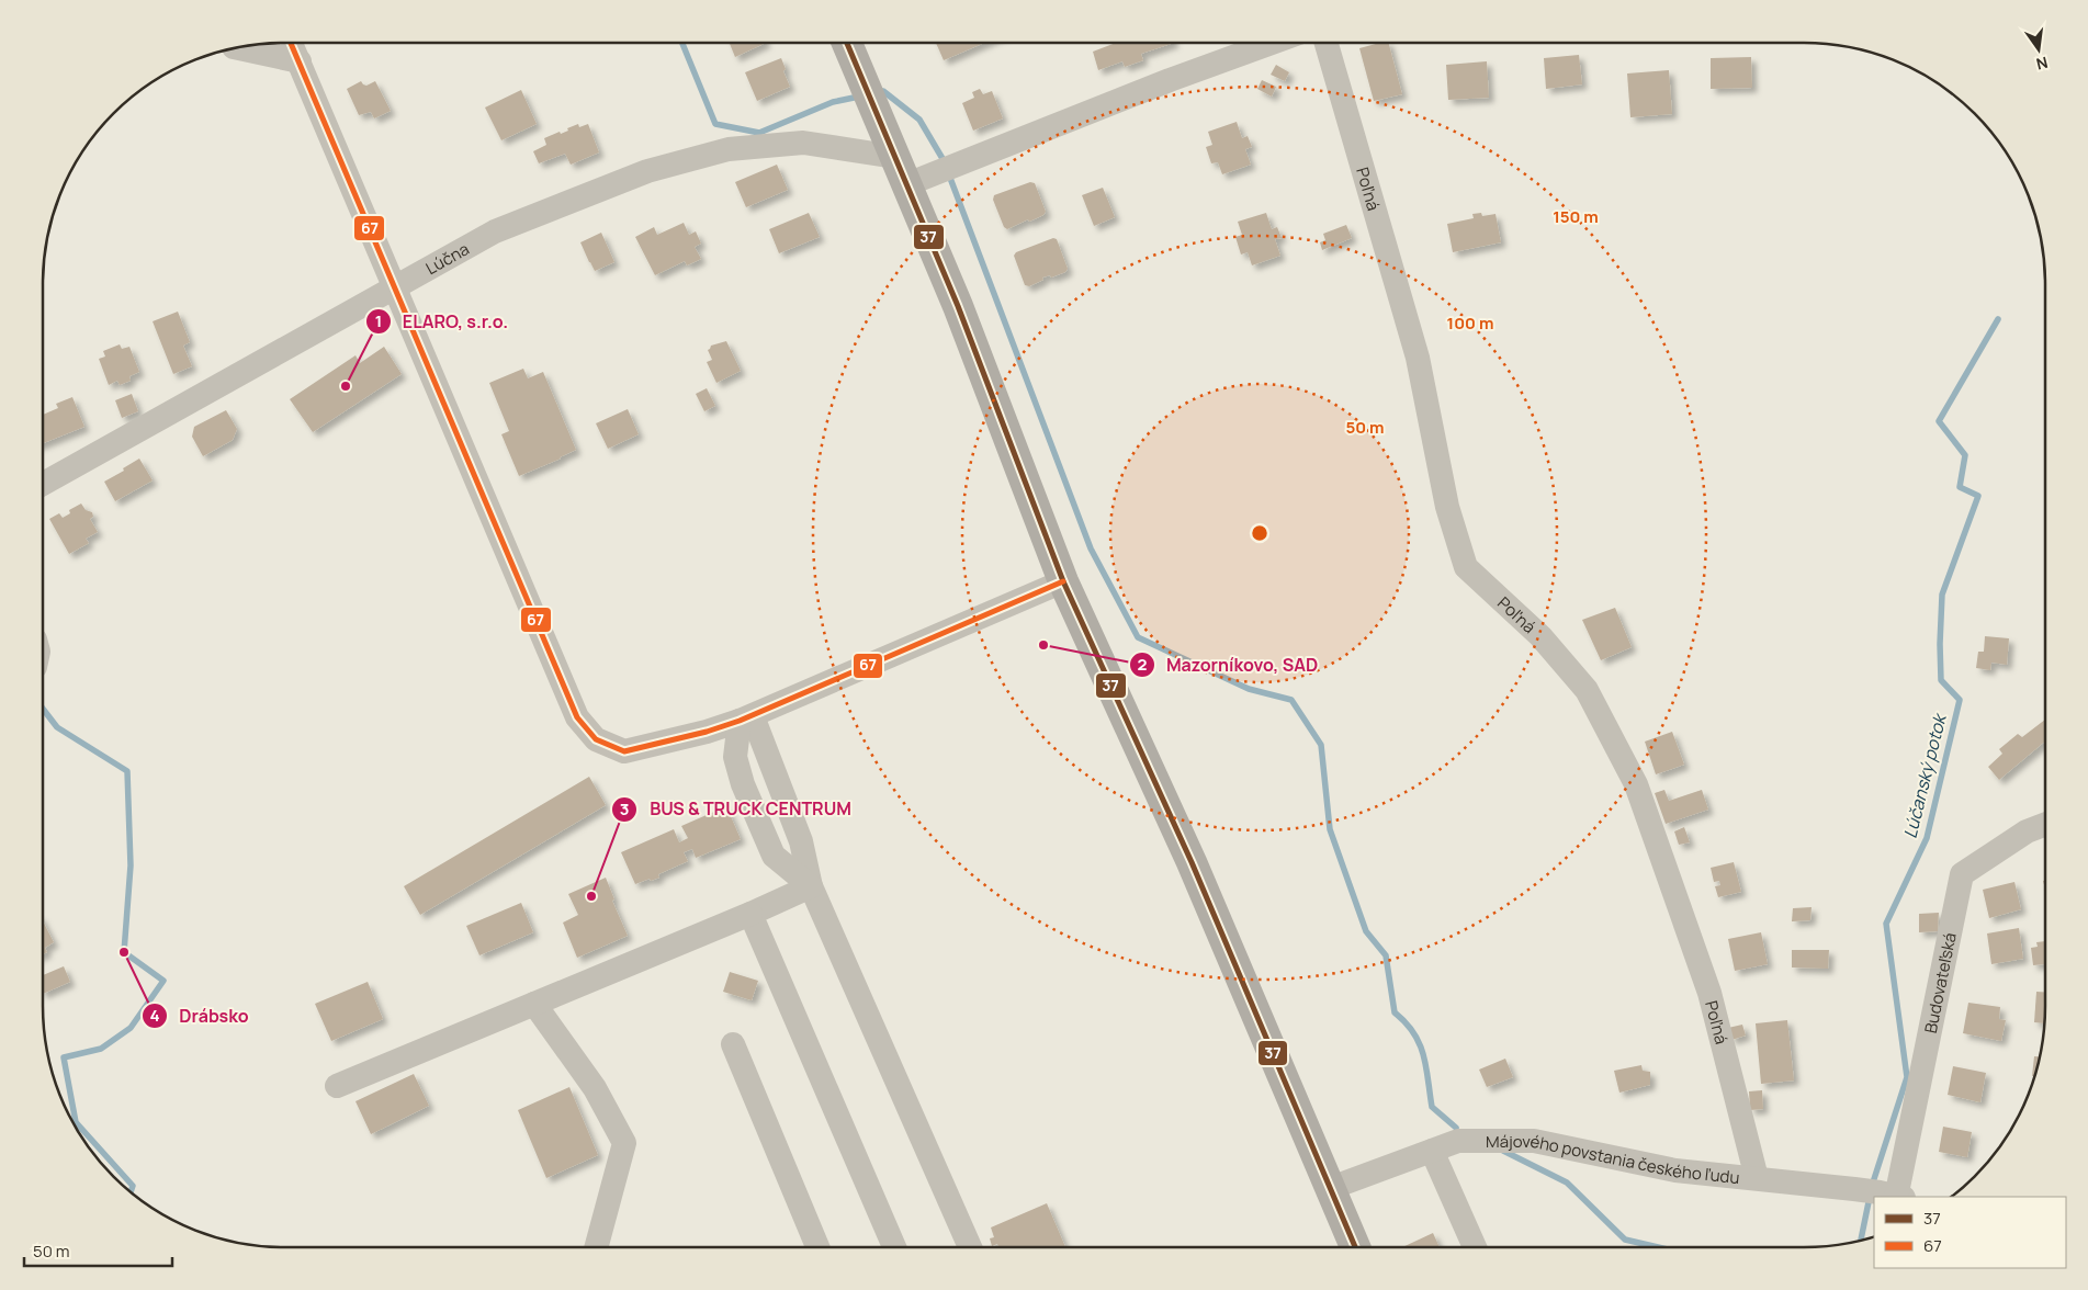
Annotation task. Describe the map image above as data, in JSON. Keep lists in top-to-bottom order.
{
  "streets": {
    "street": [
      "Poľná",
      "Lúčna",
      "Budovateľská",
      "Májového povstania českého ľudu"
    ]
  },
  "crossings": [
    ["Poľná", "Májového povstania českého ľudu"],
    ["Budovateľská", "Májového povstania českého ľudu"]
  ],
  "water": ["Lúčanský potok"],
  "places": [
    "ELARO, s.r.o.",
    "Mazorníkovo, SAD",
    "BUS & TRUCK CENTRUM",
    "Drábsko"
  ],
  "lines": ["transit line 37", "transit line 67"],
  "legend": ["37", "67"],
  "scale_bar": "50 m",
  "north": "bottom",
  "rings": ["150 m", "100 m", "50 m"]
}
